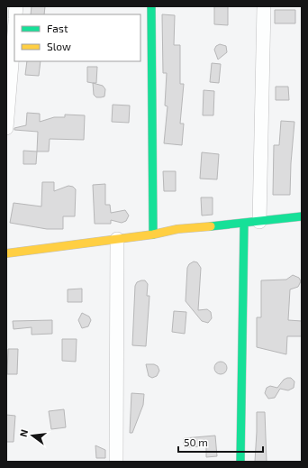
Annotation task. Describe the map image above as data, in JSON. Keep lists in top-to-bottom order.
{
  "legend": ["Fast", "Slow"],
  "scale_bar": "50 m",
  "north": "left"
}
